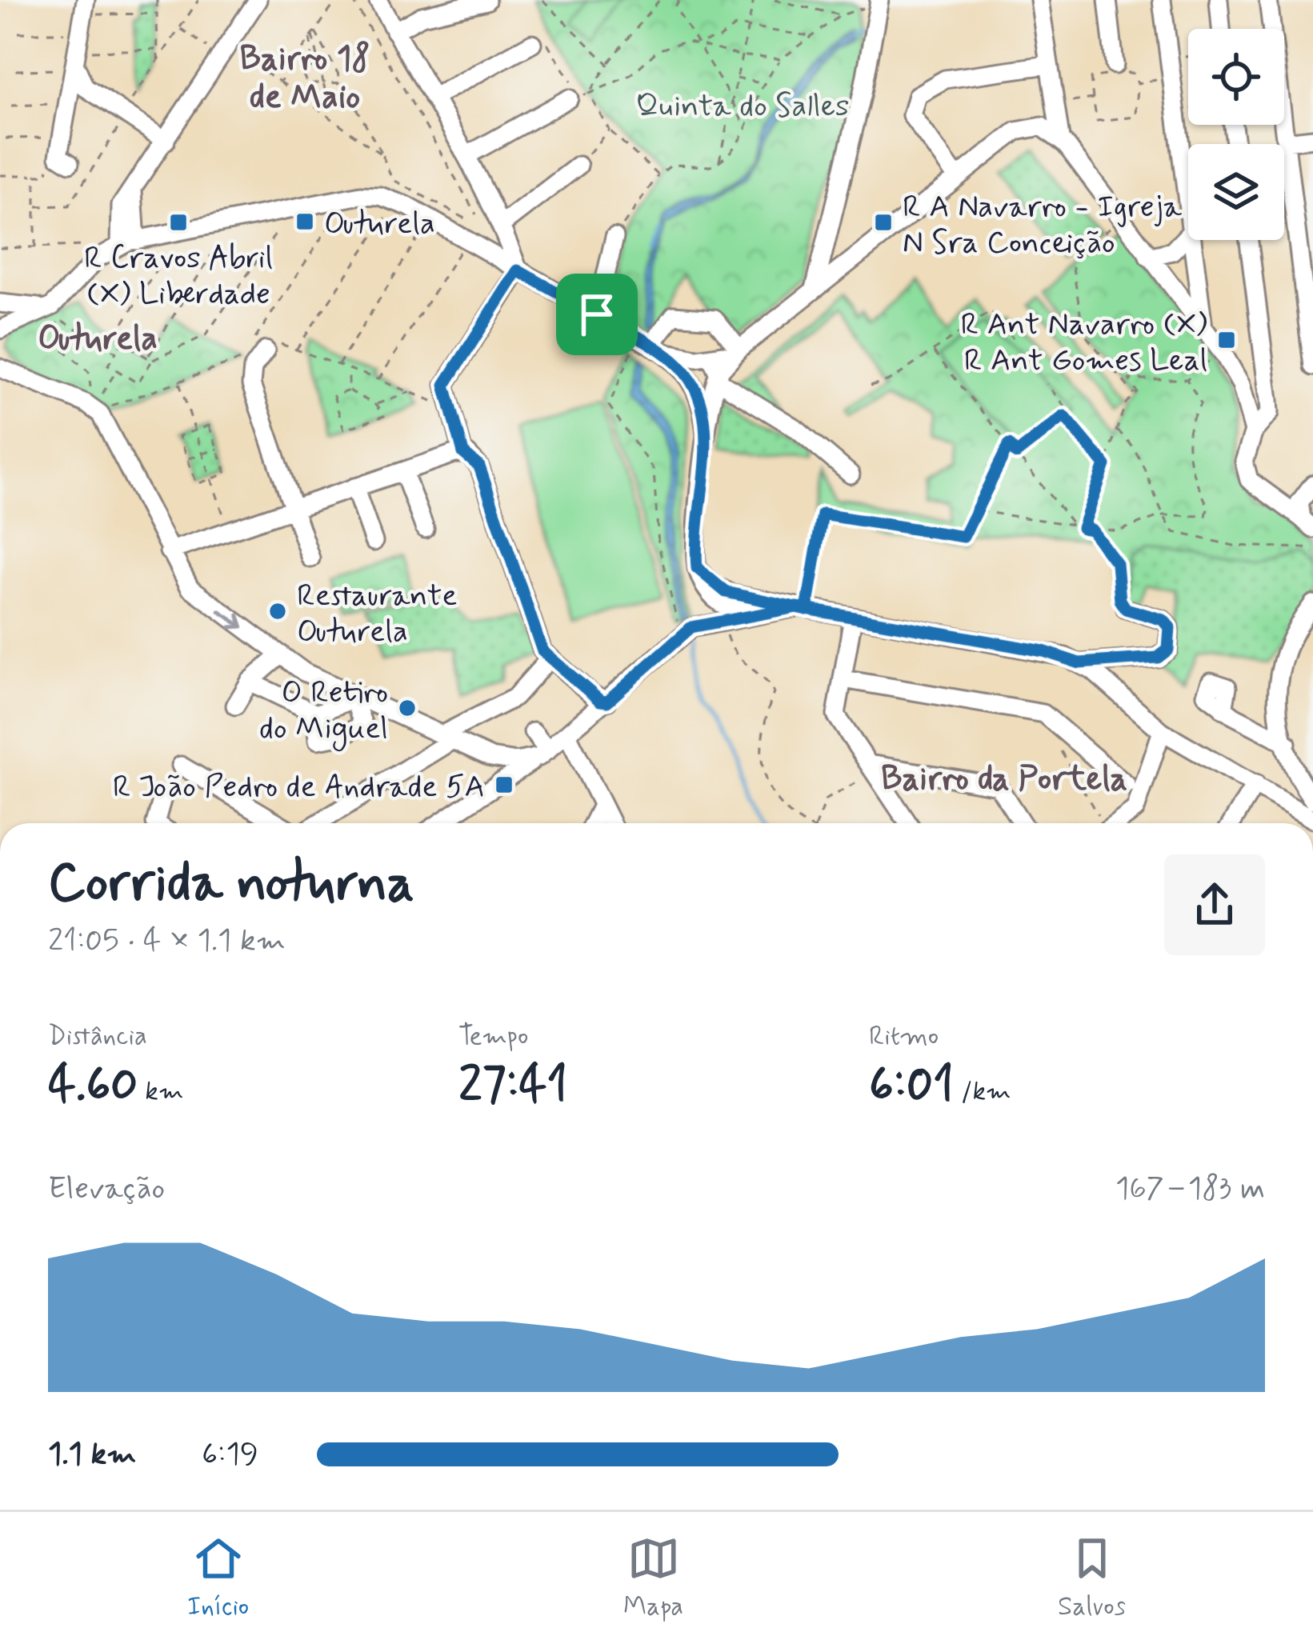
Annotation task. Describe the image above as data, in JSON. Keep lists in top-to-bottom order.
{
  "districts": ["Bairro 18 de Maio", "Outurela", "Bairro da Portela"],
  "parks": ["Quinta do Salles"],
  "places": {
    "transit": [
      "Outurela",
      "R Cravos Abril (X) Liberdade",
      "R A Navarro - Igreja N Sra Conceição",
      "R Ant Navarro (X) R Ant Gomes Leal",
      "R João Pedro de Andrade 5A"
    ],
    "other": ["Restaurante Outurela", "O Retiro do Miguel"]
  },
  "page": {
    "heading": ["Corrida noturna", "21:05 · 4 × 1.1 km"],
    "stats": [
      ["Distância", "4.60 km"],
      ["Tempo", "27:41"],
      ["Ritmo", "6:01 /km"]
    ],
    "chart": ["Elevação", "167–183 m"],
    "list": [
      {
        "name": "1.1 km",
        "note": "6:19"
      }
    ],
    "tabs": ["Início", "Mapa", "Salvos"]
  }
}
